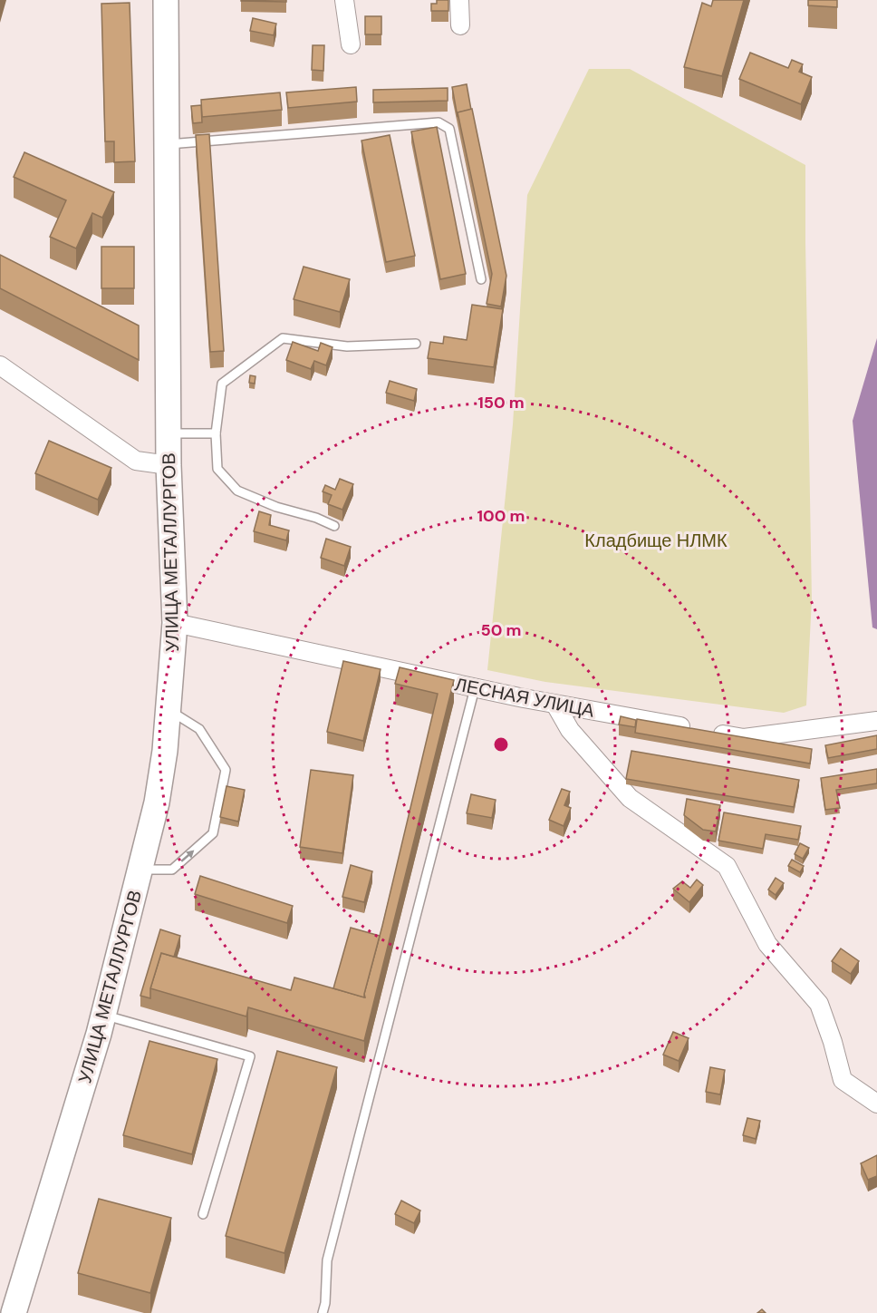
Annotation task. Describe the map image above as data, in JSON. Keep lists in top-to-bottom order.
{
  "streets": {
    "main road": ["УЛИЦА МЕТАЛЛУРГОВ"],
    "street": ["ЛЕСНАЯ УЛИЦА"]
  },
  "crossings": [
    ["УЛИЦА МЕТАЛЛУРГОВ", "ЛЕСНАЯ УЛИЦА"]
  ],
  "parks": ["Кладбище НЛМК"],
  "rings": ["150 m", "100 m", "50 m"]
}
